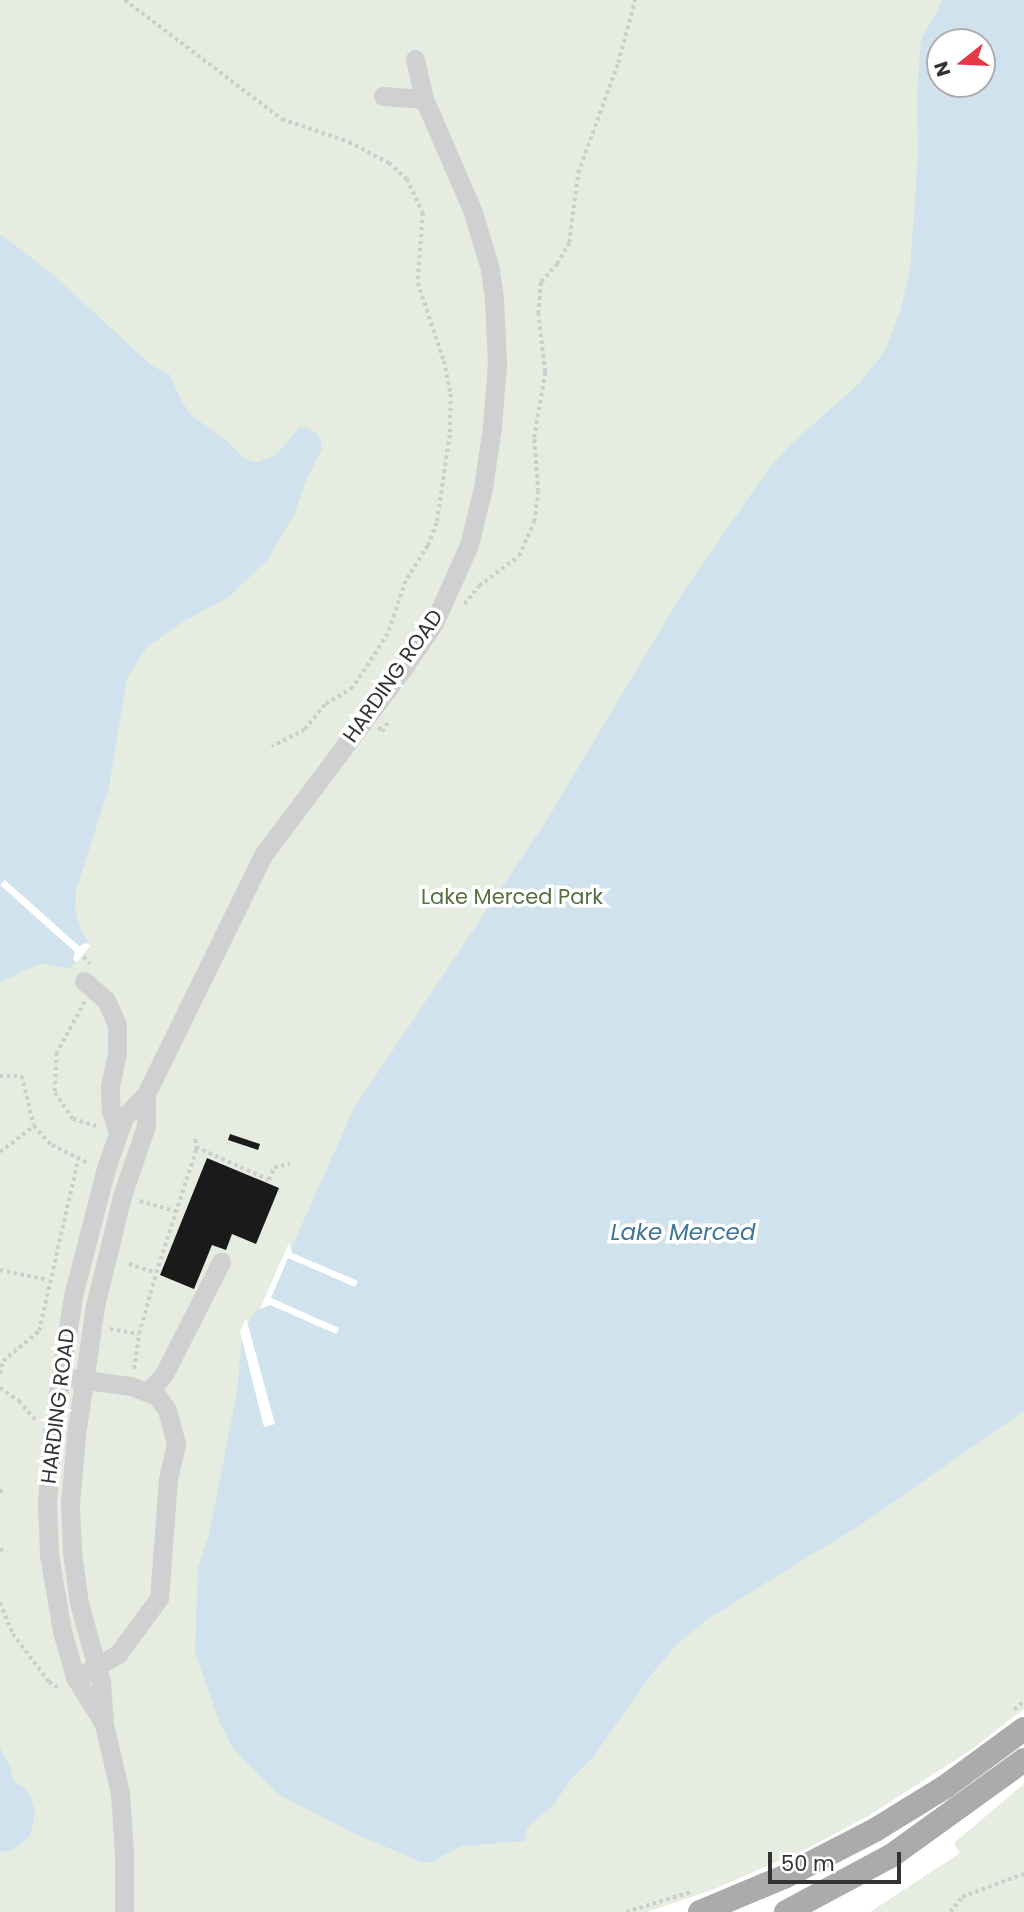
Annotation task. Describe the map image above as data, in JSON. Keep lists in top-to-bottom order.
{
  "streets": {
    "street": ["HARDING ROAD"]
  },
  "water": ["Lake Merced"],
  "parks": ["Lake Merced Park"],
  "scale_bar": "50 m",
  "north": "left"
}
